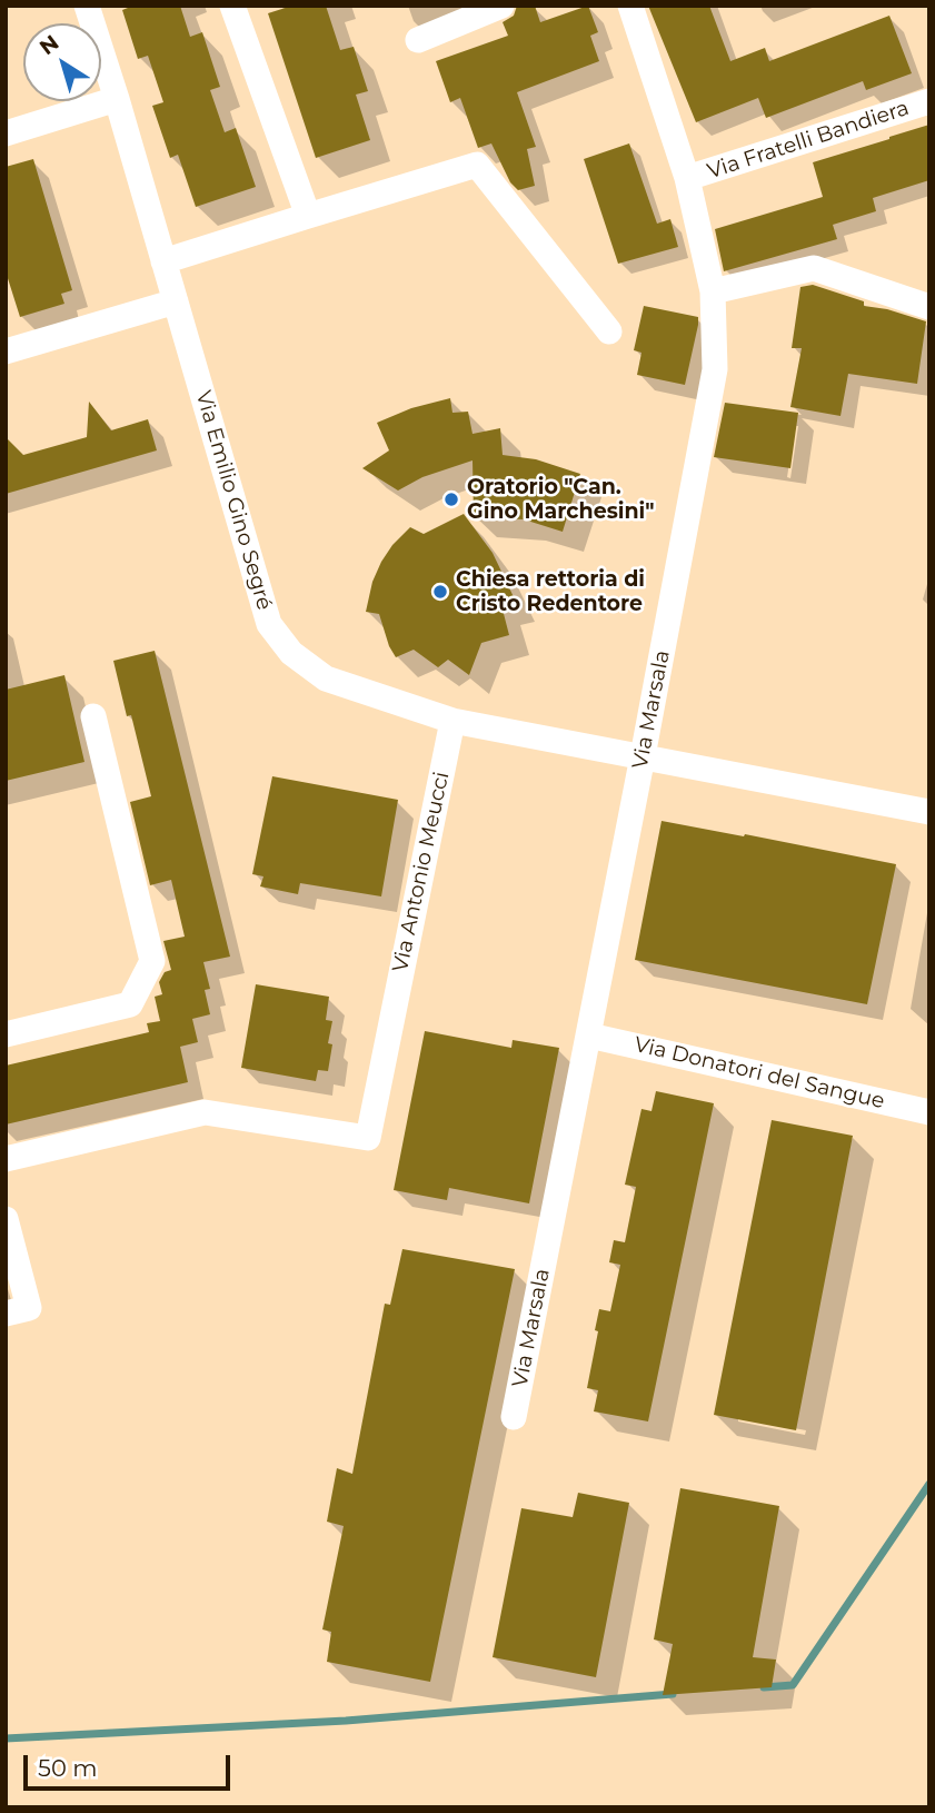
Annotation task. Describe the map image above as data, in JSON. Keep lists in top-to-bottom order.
{
  "streets": {
    "street": [
      "Via Fratelli Bandiera",
      "Via Emilio Gino Segré",
      "Via Marsala",
      "Via Antonio Meucci",
      "Via Donatori del Sangue"
    ]
  },
  "crossings": [
    ["Via Fratelli Bandiera", "Via Marsala"],
    ["Via Emilio Gino Segré", "Via Antonio Meucci"],
    ["Via Marsala", "Via Donatori del Sangue"]
  ],
  "places": ["Oratorio \"Can. Gino Marchesini\"", "Chiesa rettoria di Cristo Redentore"],
  "scale_bar": "50 m",
  "north": "top left"
}
